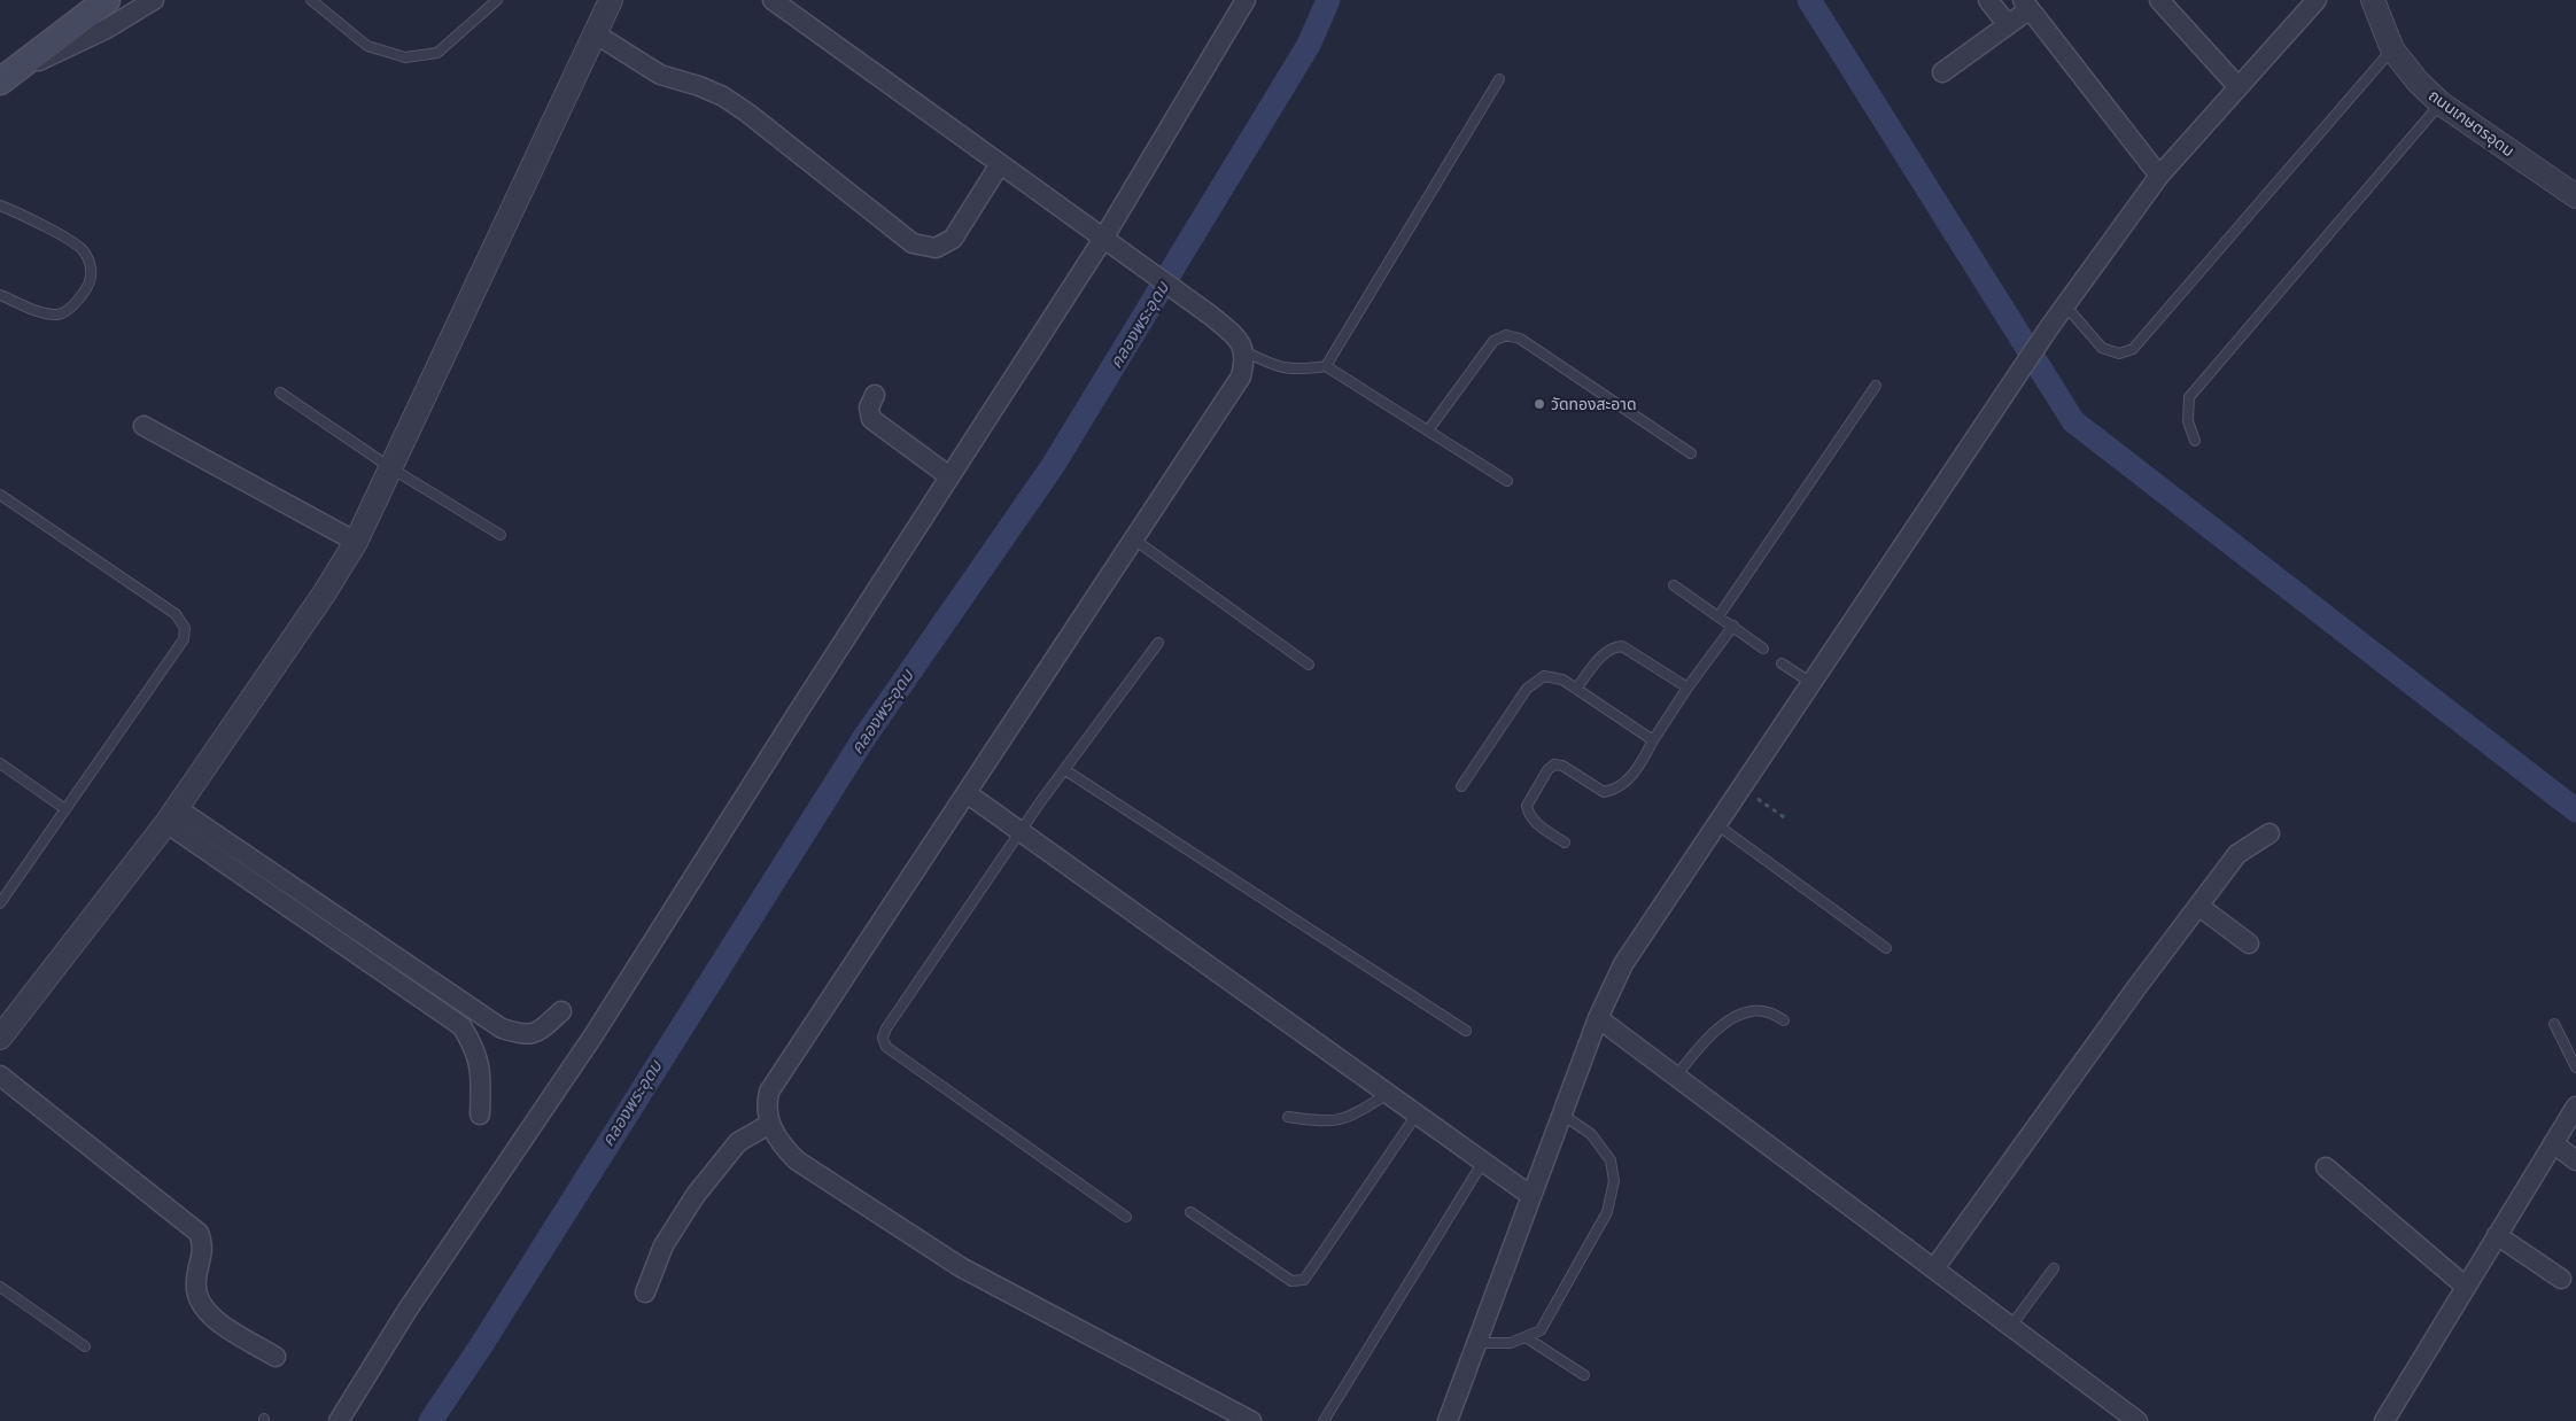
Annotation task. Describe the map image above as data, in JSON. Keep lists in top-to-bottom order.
{
  "streets": {
    "street": ["ถนนเกษตรอุดม"]
  },
  "water": ["คลองพระอุดม"],
  "places": ["วัดทองสะอาด"]
}
